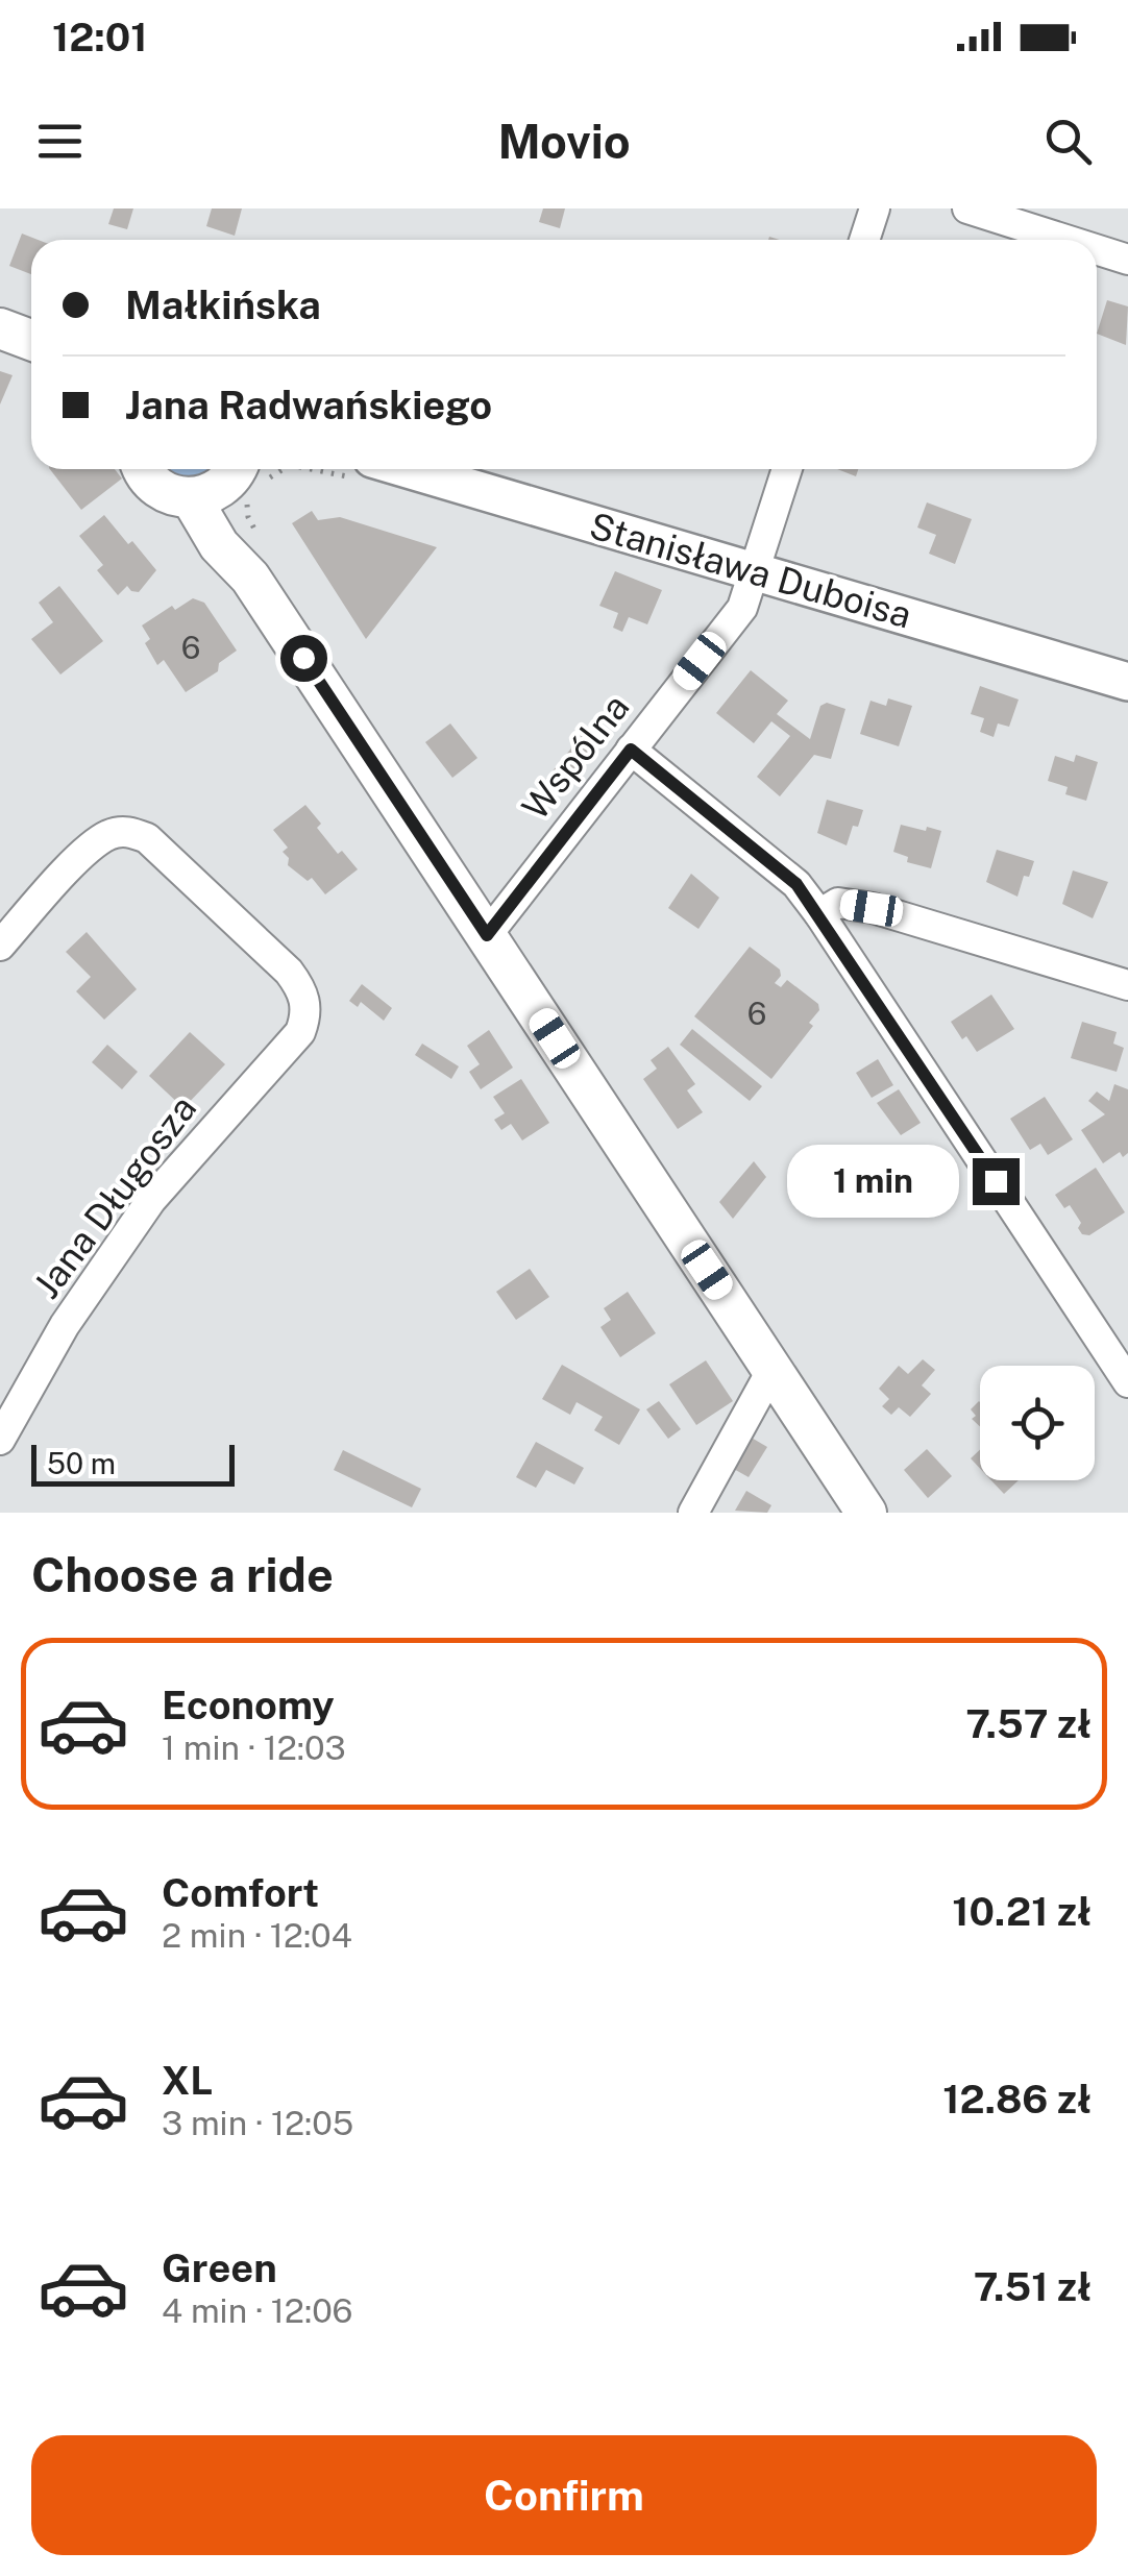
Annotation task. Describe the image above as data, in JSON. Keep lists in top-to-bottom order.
{
  "streets": {
    "street": ["Stanisława Duboisa", "Wspólna", "Jana Długosza"]
  },
  "crossings": [
    ["Stanisława Duboisa", "Wspólna"]
  ],
  "house_numbers": ["6", "6"],
  "scale_bar": "50 m",
  "page": {
    "status": "12:01",
    "header": "Movio",
    "banner": ["Małkińska", "Jana Radwańskiego"],
    "bubble": "1 min",
    "scale": "50 m",
    "heading": "Choose a ride",
    "list": [
      {
        "name": "Economy",
        "note": "1 min · 12:03",
        "value": "7.57 zł"
      },
      {
        "name": "Comfort",
        "note": "2 min · 12:04",
        "value": "10.21 zł"
      },
      {
        "name": "XL",
        "note": "3 min · 12:05",
        "value": "12.86 zł"
      },
      {
        "name": "Green",
        "note": "4 min · 12:06",
        "value": "7.51 zł"
      }
    ],
    "buttons": "Confirm"
  }
}
